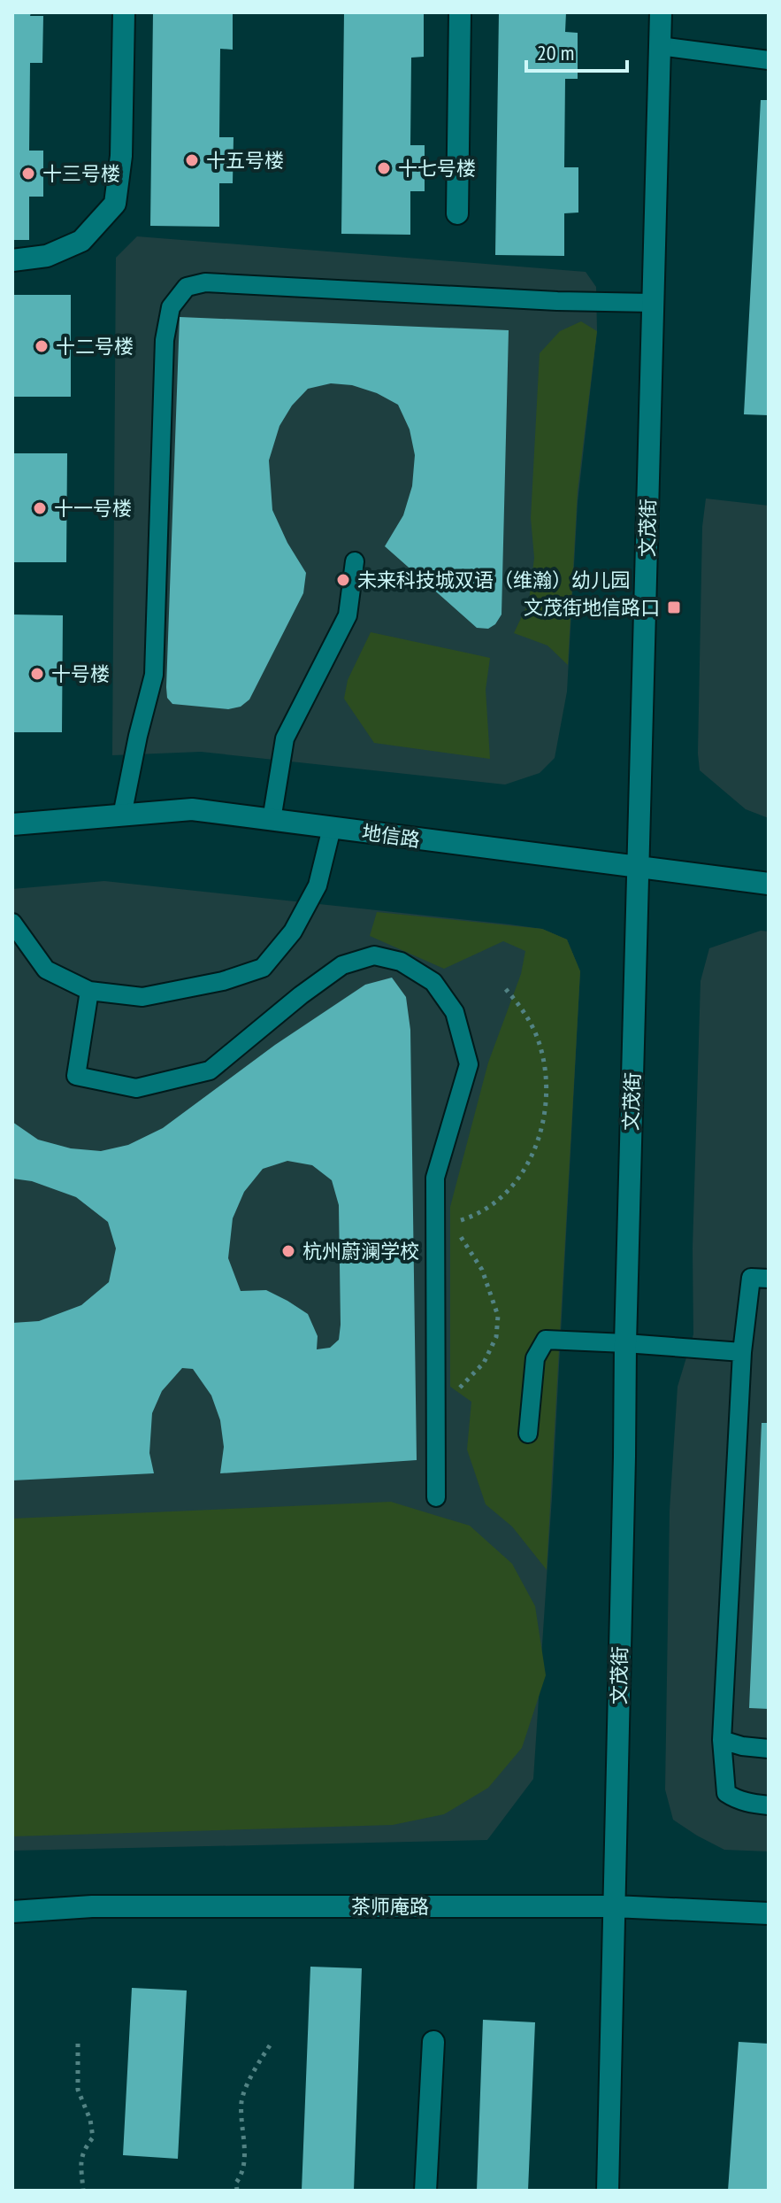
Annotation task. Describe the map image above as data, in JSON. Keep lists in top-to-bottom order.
{
  "streets": {
    "street": ["文茂街", "地信路", "茶师庵路"]
  },
  "crossings": [
    ["文茂街", "地信路"],
    ["文茂街", "茶师庵路"]
  ],
  "places": {
    "other": [
      "十五号楼",
      "十七号楼",
      "十三号楼",
      "十二号楼",
      "十一号楼",
      "未来科技城双语（维瀚）幼儿园",
      "十号楼",
      "杭州蔚澜学校"
    ],
    "transit": ["文茂街地信路口"]
  },
  "scale_bar": "20 m"
}
